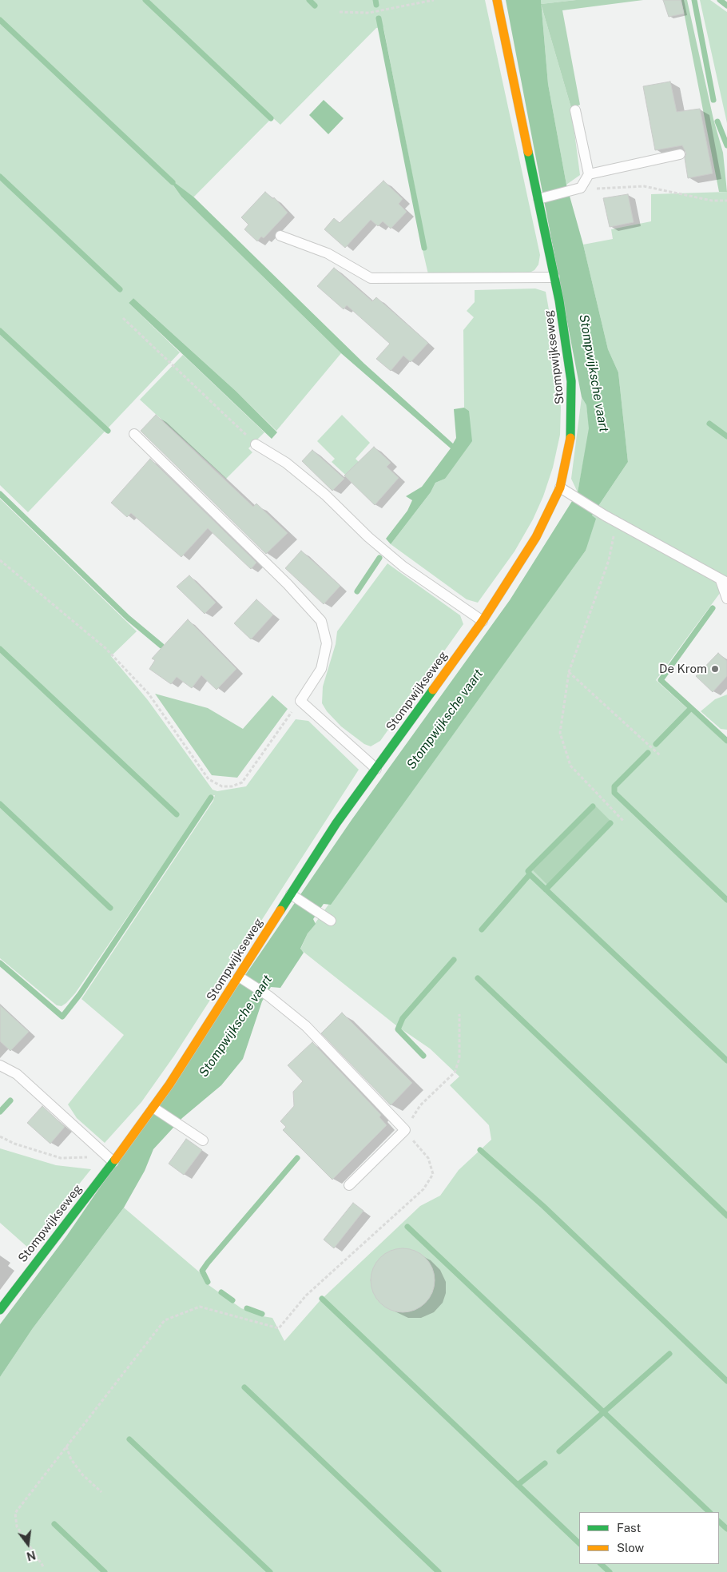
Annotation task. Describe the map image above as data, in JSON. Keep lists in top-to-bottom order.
{
  "streets": {
    "street": ["Stompwijkseweg"]
  },
  "water": ["Stompwijksche vaart"],
  "places": ["De Krom"],
  "legend": ["Fast", "Slow"],
  "north": "bottom"
}
